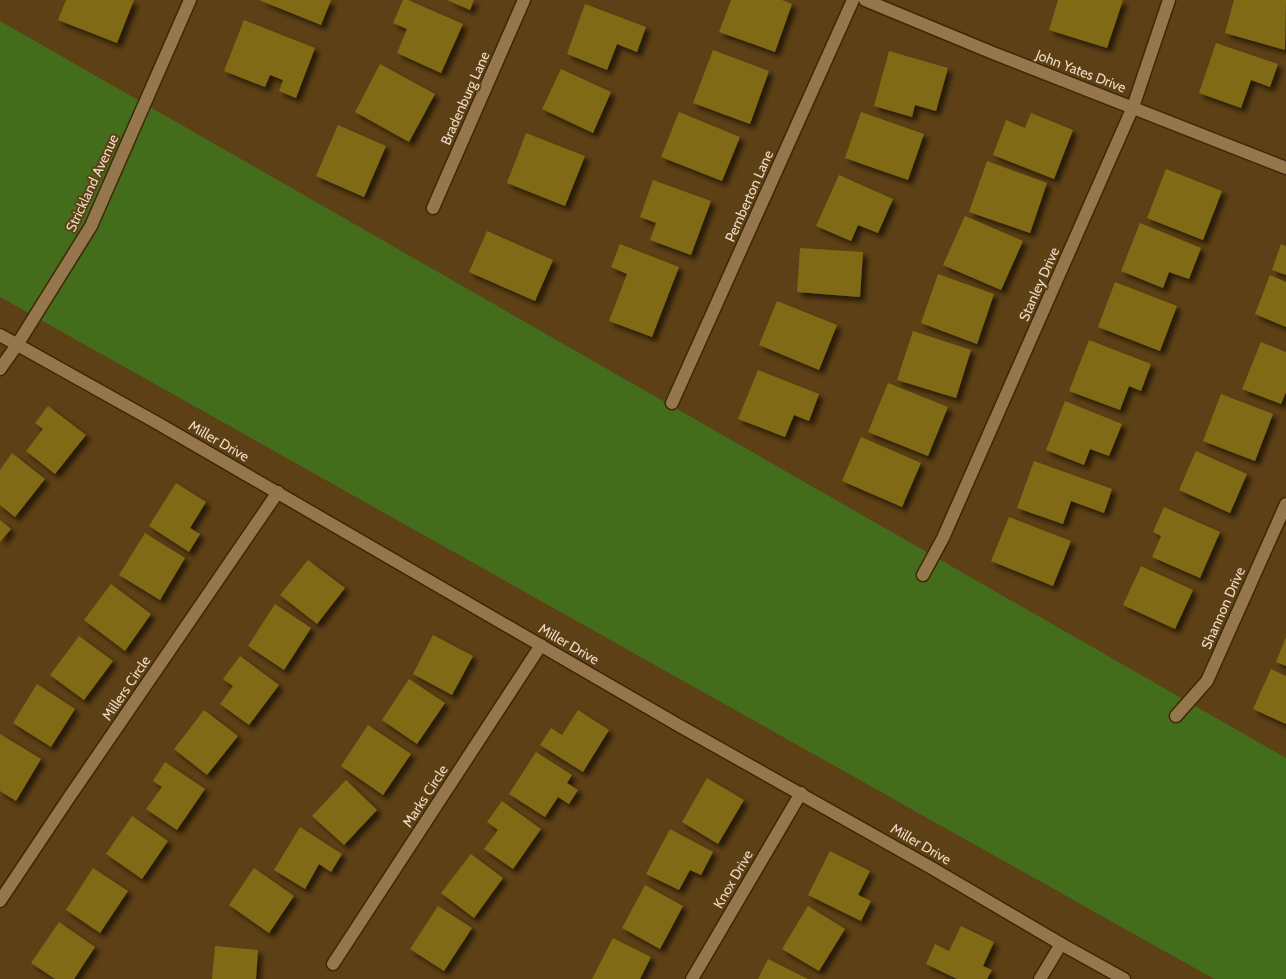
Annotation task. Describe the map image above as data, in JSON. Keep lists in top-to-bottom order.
{
  "streets": {
    "street": [
      "John Yates Drive",
      "Bradenburg Lane",
      "Strickland Avenue",
      "Pemberton Lane",
      "Stanley Drive",
      "Miller Drive",
      "Shannon Drive",
      "Millers Circle",
      "Marks Circle",
      "Knox Drive"
    ]
  },
  "crossings": [
    ["John Yates Drive", "Stanley Drive"],
    ["Strickland Avenue", "Miller Drive"],
    ["Miller Drive", "Millers Circle"],
    ["Miller Drive", "Marks Circle"],
    ["Miller Drive", "Knox Drive"]
  ]
}
